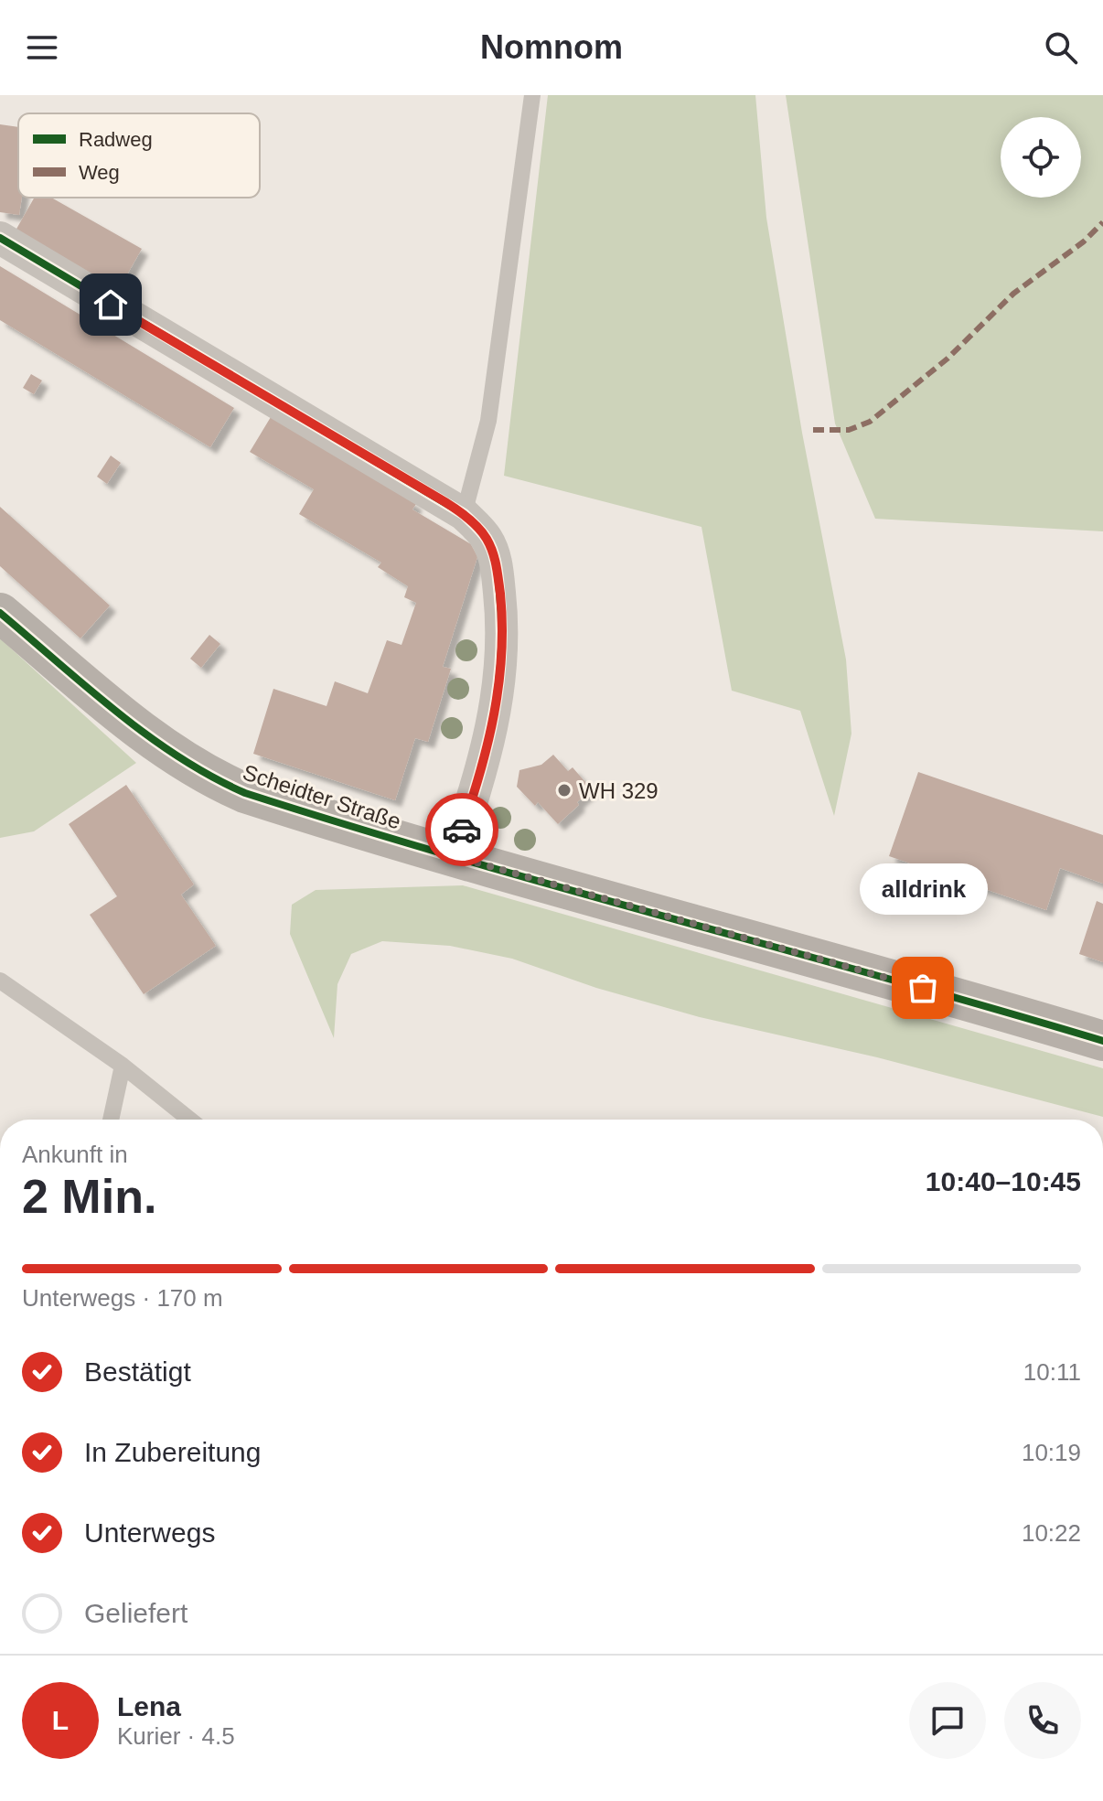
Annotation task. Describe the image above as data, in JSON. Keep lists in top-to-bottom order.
{
  "streets": {
    "main road": ["Scheidter Straße"]
  },
  "places": ["WH 329", "alldrink"],
  "legend": ["Radweg", "Weg"],
  "page": {
    "header": "Nomnom",
    "bubble": "alldrink",
    "heading": ["2 Min.", "Ankunft in", "10:40–10:45"],
    "panel": ["Lena", "Kurier · 4.5"],
    "bar": "Unterwegs · 170 m",
    "list": [
      ["Bestätigt", "10:11"],
      ["In Zubereitung", "10:19"],
      ["Unterwegs", "10:22"],
      "Geliefert"
    ],
    "round": "L"
  }
}
